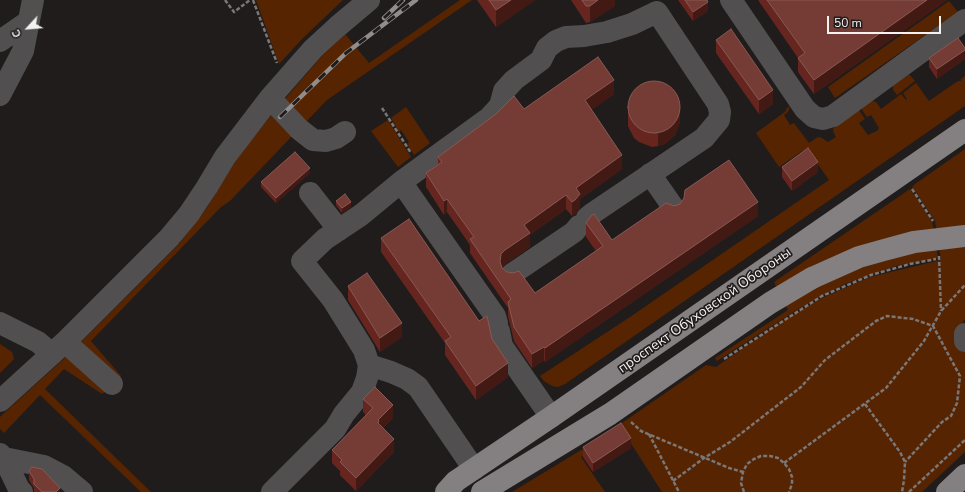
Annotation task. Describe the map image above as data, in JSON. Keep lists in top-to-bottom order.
{
  "streets": {
    "main road": ["проспект Обуховской Обороны"]
  },
  "scale_bar": "50 m",
  "north": "bottom left"
}
